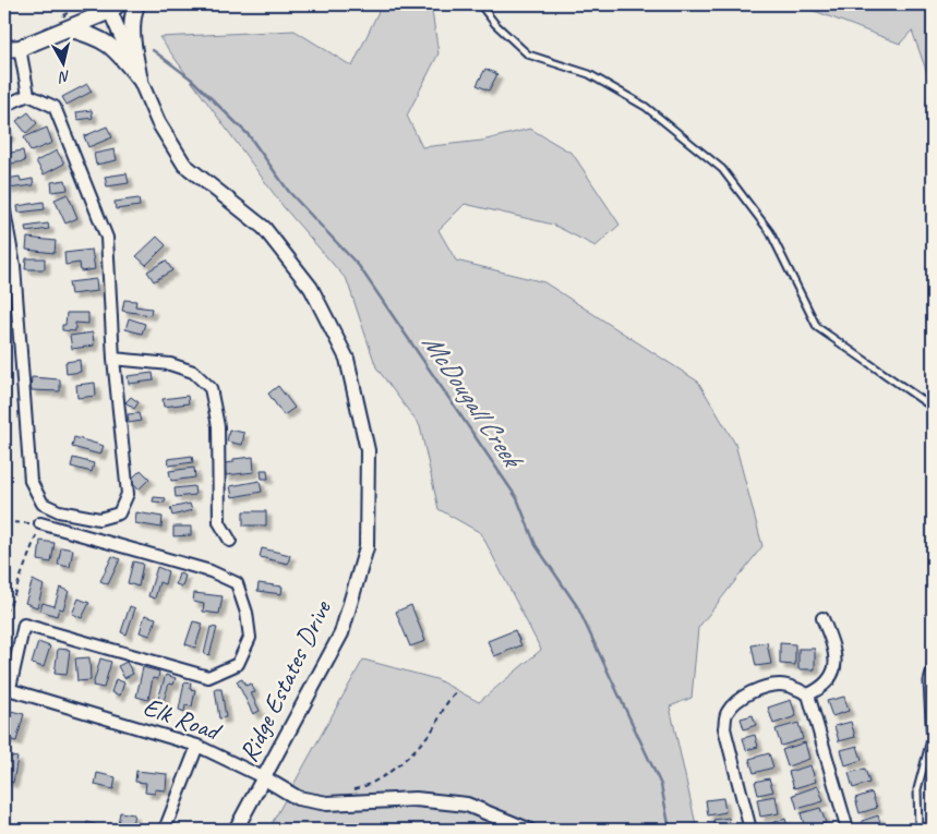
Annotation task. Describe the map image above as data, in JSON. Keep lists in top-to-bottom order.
{
  "streets": {
    "street": ["Ridge Estates Drive", "Elk Road"]
  },
  "crossings": [
    ["Ridge Estates Drive", "Elk Road"]
  ],
  "water": ["McDougall Creek"],
  "north": "bottom"
}
